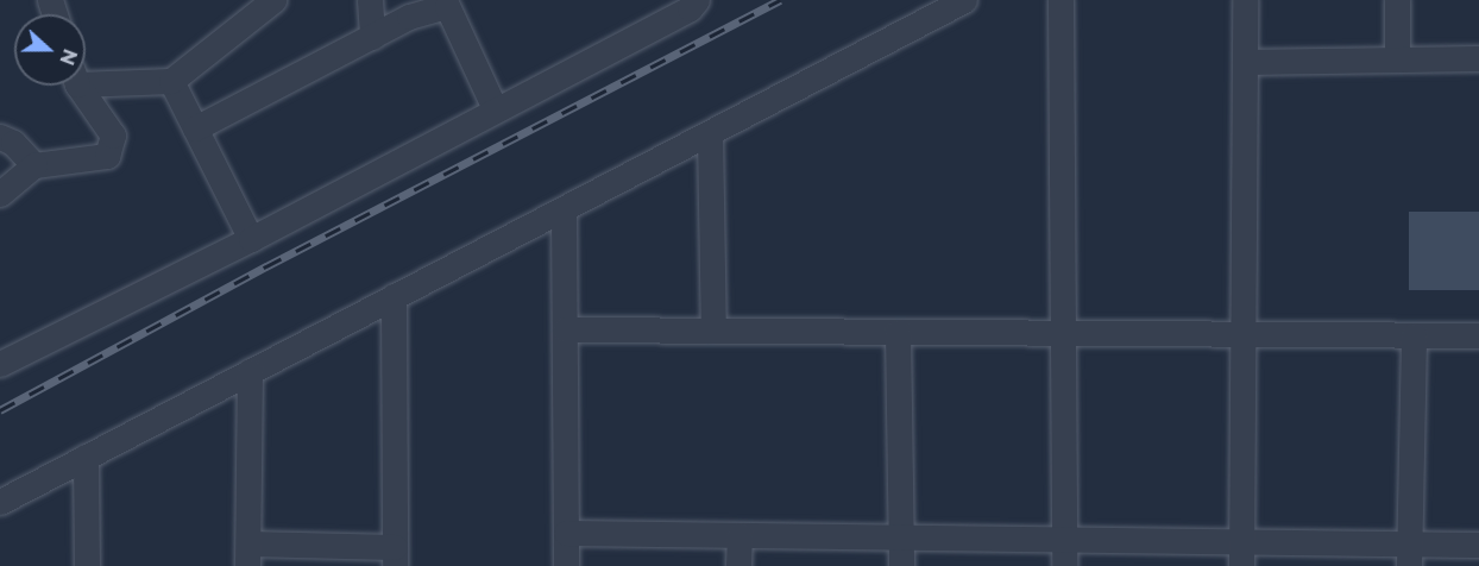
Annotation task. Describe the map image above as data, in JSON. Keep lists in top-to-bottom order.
{
  "north": "right"
}
